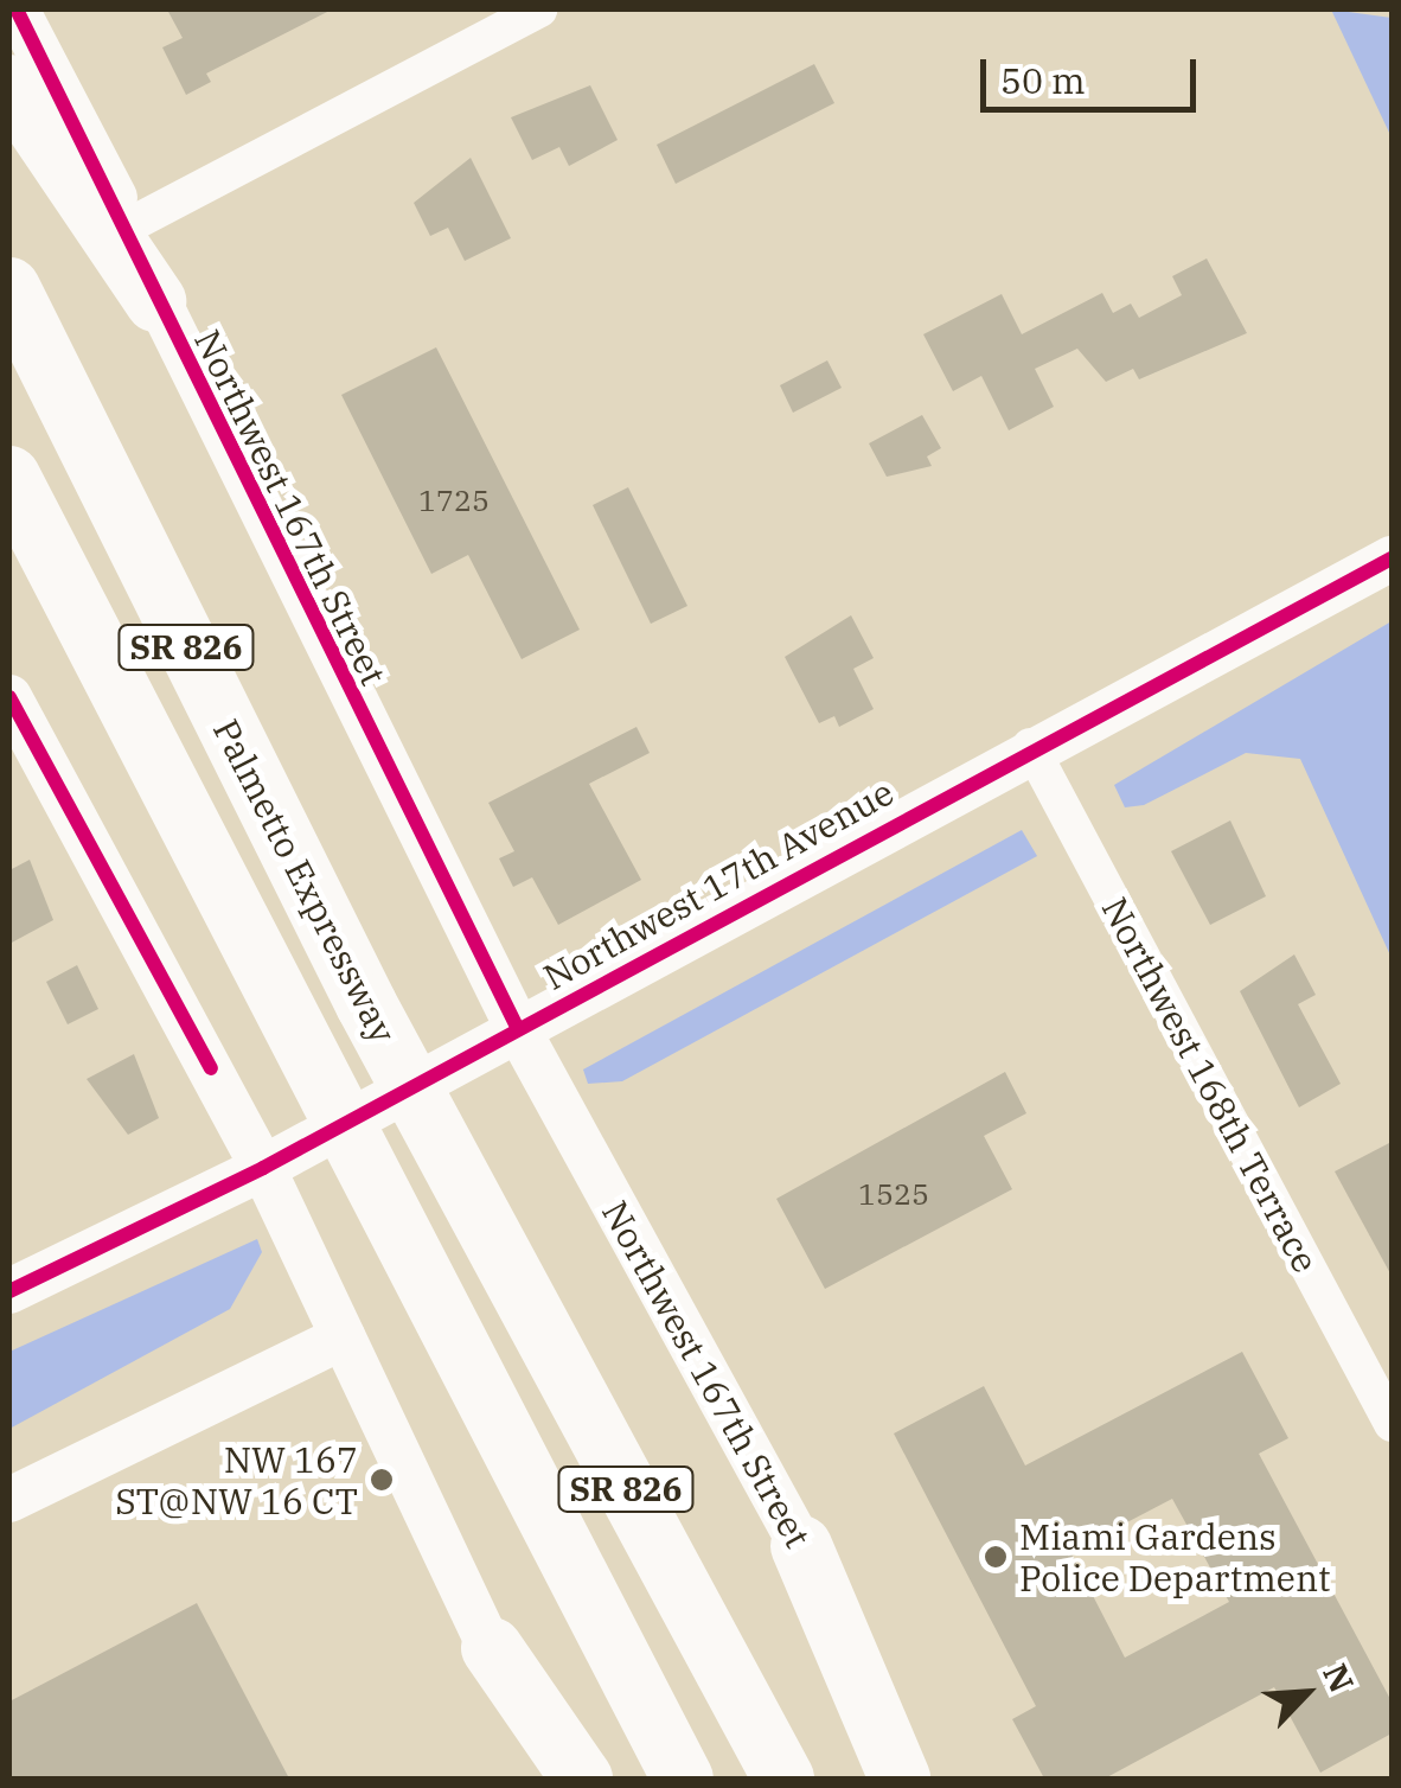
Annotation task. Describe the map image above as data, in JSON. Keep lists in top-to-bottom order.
{
  "streets": {
    "highway": ["SR 826", "Palmetto Expressway"],
    "street": ["Northwest 167th Street", "Northwest 17th Avenue", "Northwest 168th Terrace"]
  },
  "crossings": [
    ["Northwest 167th Street", "Northwest 17th Avenue"],
    ["Northwest 17th Avenue", "Northwest 168th Terrace"]
  ],
  "places": ["NW 167 ST@NW 16 CT", "Miami Gardens Police Department"],
  "house_numbers": ["1725", "1525"],
  "scale_bar": "50 m",
  "north": "top right"
}
